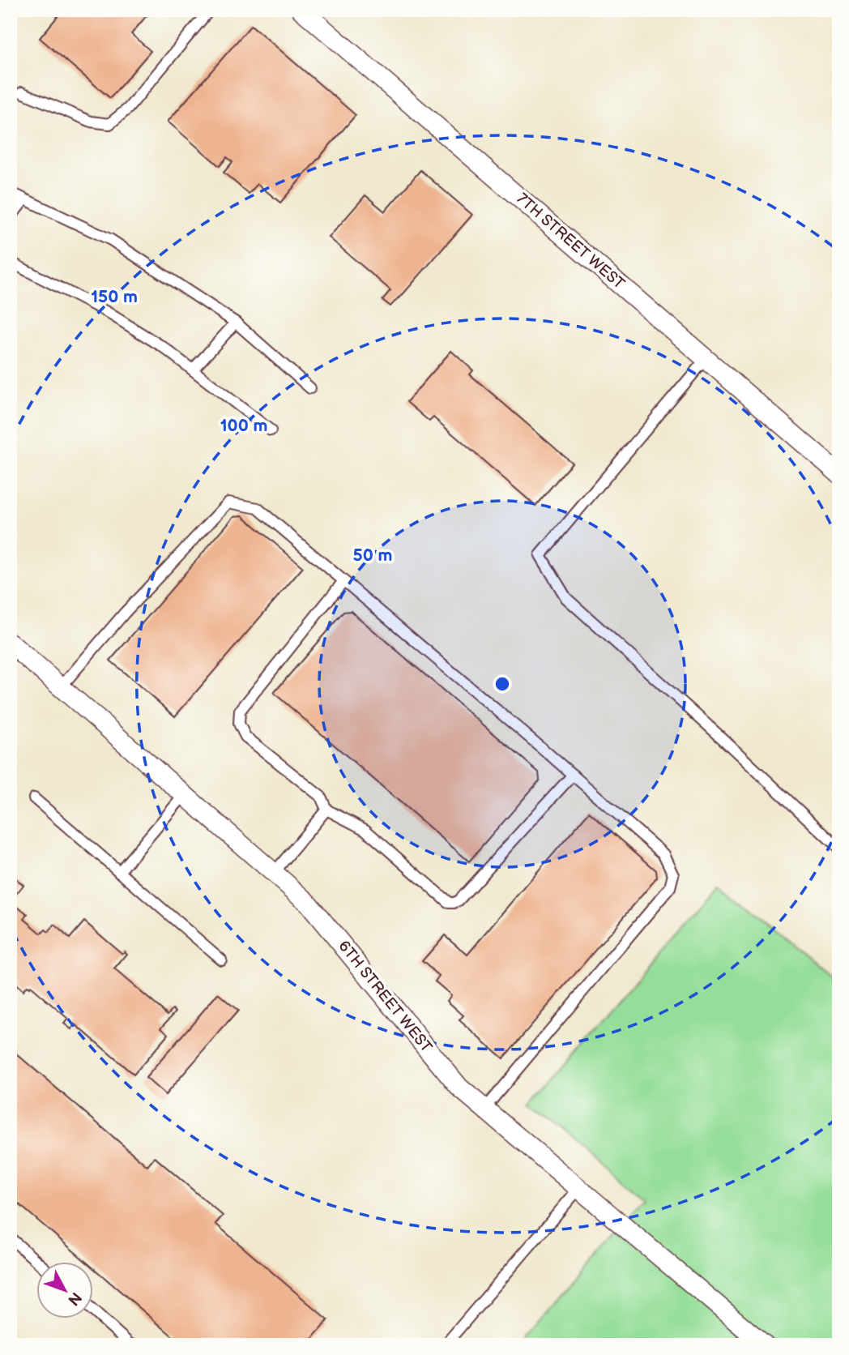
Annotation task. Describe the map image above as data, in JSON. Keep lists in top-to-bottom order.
{
  "streets": {
    "street": ["7TH STREET WEST", "6TH STREET WEST"]
  },
  "north": "bottom right",
  "rings": ["150 m", "100 m", "50 m"]
}
